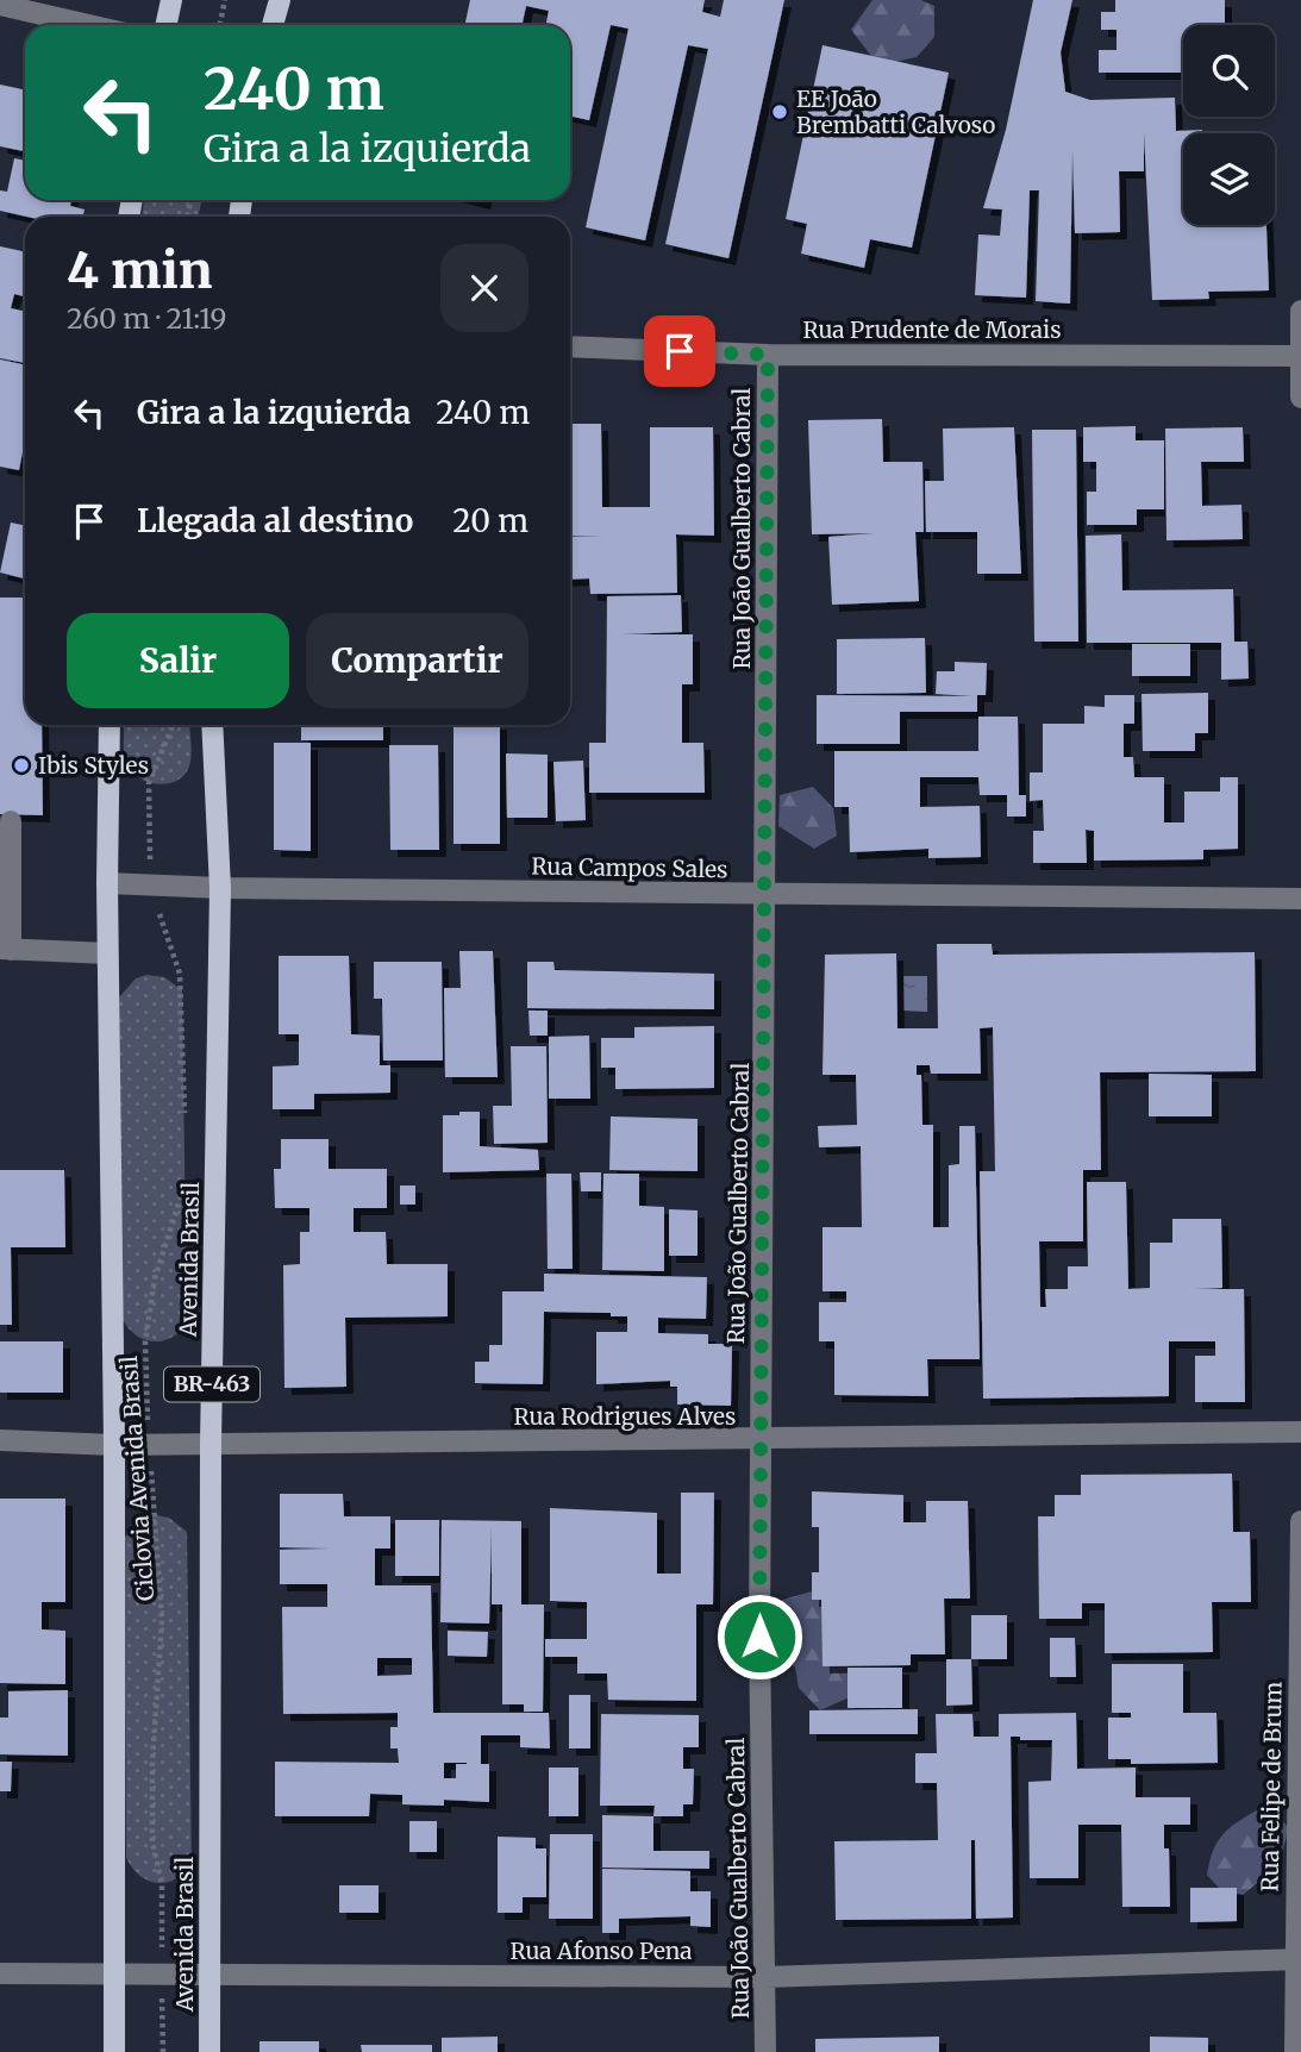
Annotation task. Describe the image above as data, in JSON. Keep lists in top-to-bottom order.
{
  "streets": {
    "main road": ["Avenida Brasil", "BR-463"],
    "street": [
      "Rua Prudente de Morais",
      "Rua João Gualberto Cabral",
      "Rua Campos Sales",
      "Rua Rodrigues Alves",
      "Rua Felipe de Brum",
      "Rua Afonso Pena"
    ],
    "path": ["Ciclovia Avenida Brasil"]
  },
  "crossings": [
    ["Rua Prudente de Morais", "Rua João Gualberto Cabral"],
    ["Rua João Gualberto Cabral", "Rua Campos Sales"],
    ["Rua João Gualberto Cabral", "Rua Rodrigues Alves"],
    ["Rua João Gualberto Cabral", "Rua Afonso Pena"],
    ["Rua Campos Sales", "Avenida Brasil"],
    ["Avenida Brasil", "Rua Rodrigues Alves"],
    ["Avenida Brasil", "Rua Afonso Pena"],
    ["Rua Rodrigues Alves", "Ciclovia Avenida Brasil"],
    ["Ciclovia Avenida Brasil", "Rua Afonso Pena"],
    ["Rua Felipe de Brum", "Rua Afonso Pena"]
  ],
  "places": ["EE João Brembatti Calvoso", "Ibis Styles"],
  "page": {
    "turn": ["240 m", "Gira a la izquierda"],
    "heading": ["4 min", "260 m · 21:19"],
    "list": [
      {
        "name": "Gira a la izquierda",
        "value": "240 m"
      },
      {
        "name": "Llegada al destino",
        "value": "20 m"
      }
    ],
    "buttons": ["Salir", "Compartir"]
  }
}
